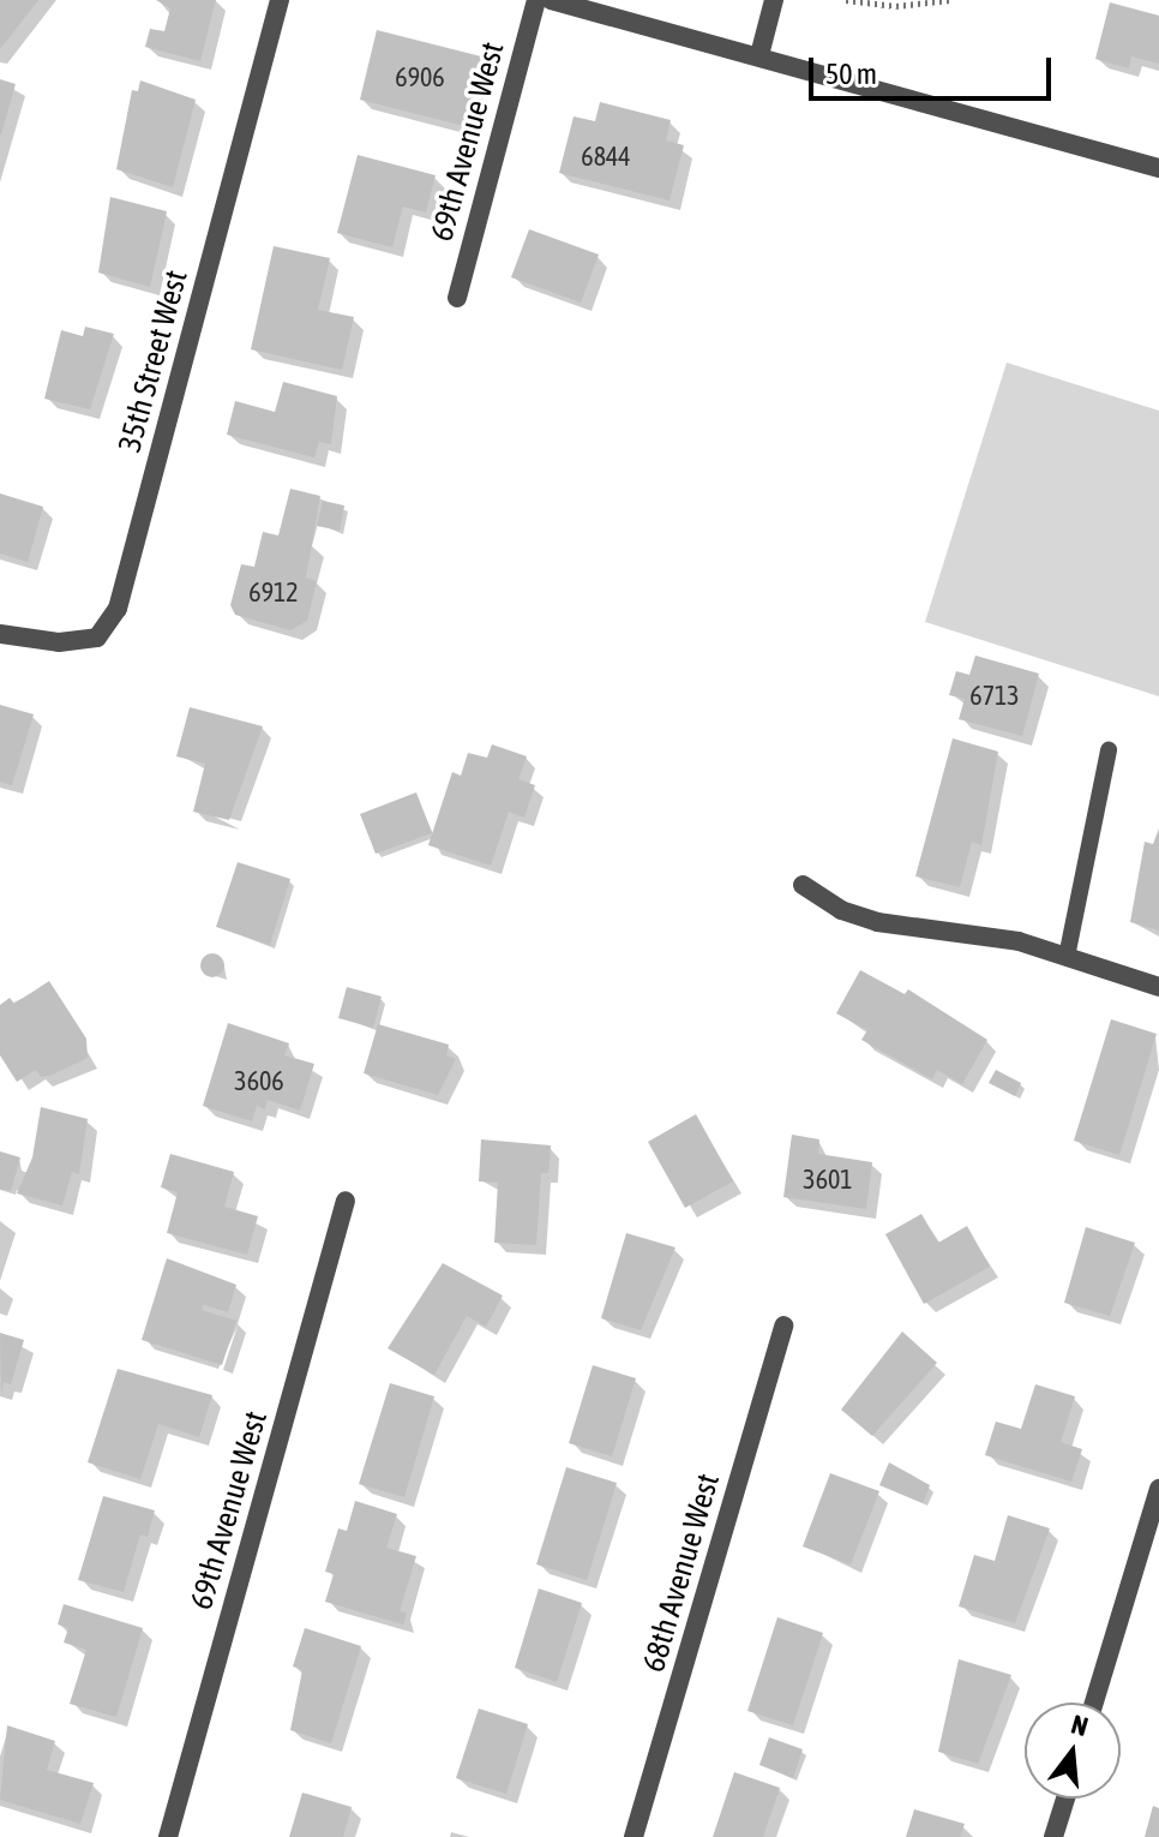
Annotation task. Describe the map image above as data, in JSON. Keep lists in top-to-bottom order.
{
  "streets": {
    "street": ["69th Avenue West", "35th Street West", "68th Avenue West"]
  },
  "house_numbers": [
    "6906",
    "6844",
    "6912",
    "6713",
    "3606",
    "3601"
  ],
  "scale_bar": "50 m",
  "north": "top"
}
